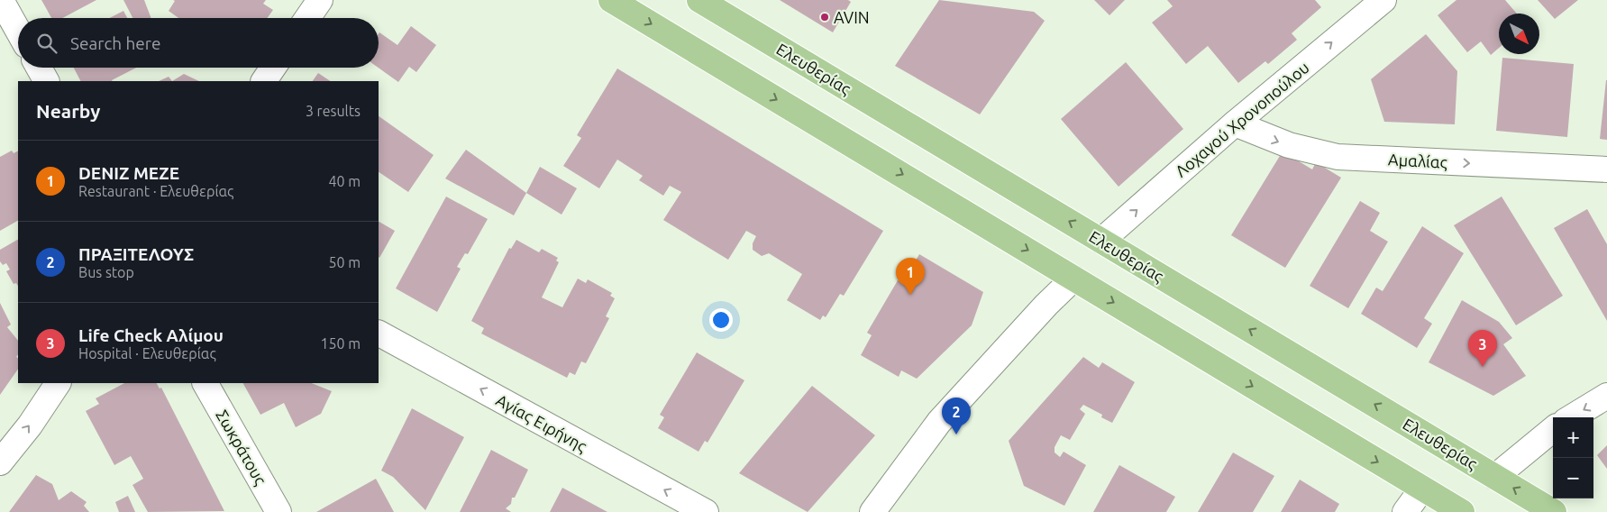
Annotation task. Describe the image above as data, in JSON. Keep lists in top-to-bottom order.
{
  "streets": {
    "main road": ["Ελευθερίας"],
    "street": [
      "Λοχαγού Χρονοπούλου",
      "Αμαλίας",
      "Αγίας Ειρήνης",
      "Σωκράτους"
    ]
  },
  "crossings": [
    ["Ελευθερίας", "Λοχαγού Χρονοπούλου"],
    ["Λοχαγού Χρονοπούλου", "Αμαλίας"]
  ],
  "one_way": ["Λοχαγού Χρονοπούλου", "Αμαλίας", "Αγίας Ειρήνης"],
  "places": ["AVIN"],
  "north": "bottom right",
  "page": {
    "search": "Search here",
    "heading": ["Nearby", "3 results"],
    "list": [
      {
        "mark": "1",
        "name": "DENIZ MEZE",
        "note": "Restaurant · Ελευθερίας",
        "value": "40 m"
      },
      {
        "mark": "2",
        "name": "ΠΡΑΞΙΤΕΛΟΥΣ",
        "note": "Bus stop",
        "value": "50 m"
      },
      {
        "mark": "3",
        "name": "Life Check Αλίμου",
        "note": "Hospital · Ελευθερίας",
        "value": "150 m"
      }
    ],
    "pins": ["1", "3", "2"],
    "map_buttons": ["+", "−"]
  }
}
